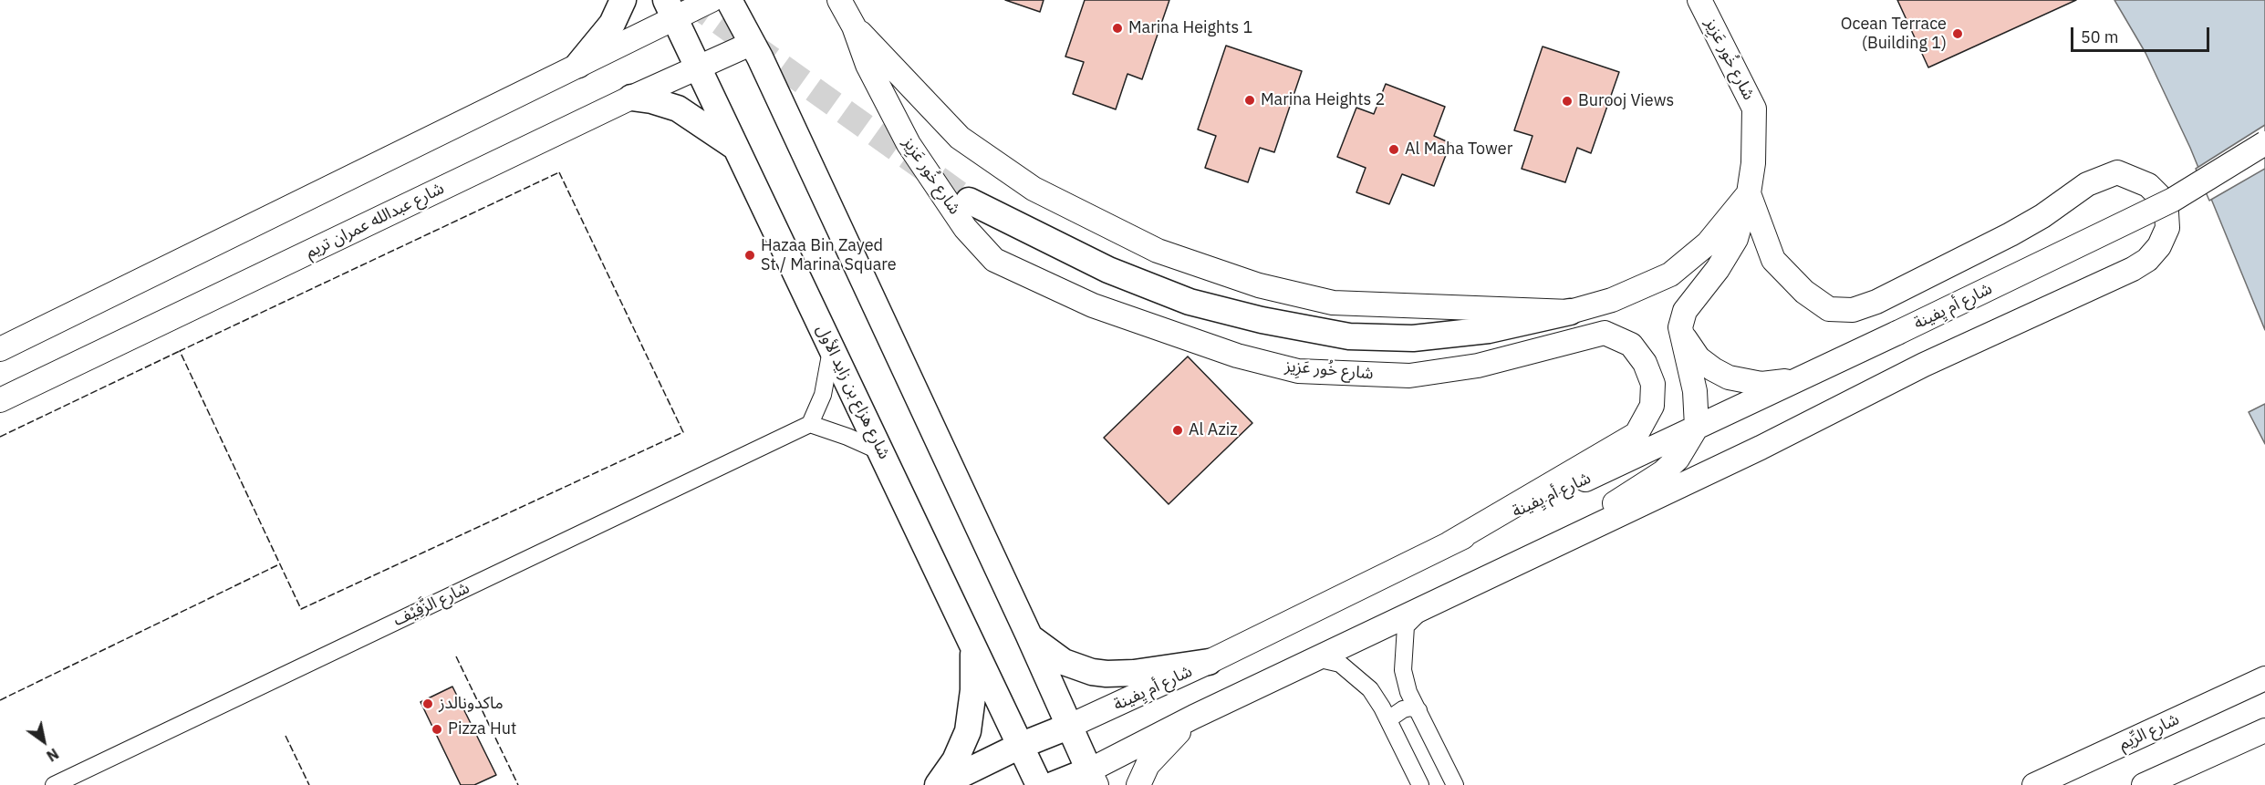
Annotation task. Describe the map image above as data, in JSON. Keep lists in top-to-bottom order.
{
  "streets": {
    "main road": [
      "شارع خُور عَزِيز",
      "شارع عبدالله عمران تريم",
      "شارع أم يِفينة",
      "شارع هزاع بن زايد الأول",
      "شارع الرِّيم"
    ],
    "street": ["شارع الزَّفِيْف"]
  },
  "crossings": [
    ["شارع خُور عَزِيز", "شارع أم يِفينة"],
    ["شارع عبدالله عمران تريم", "شارع هزاع بن زايد الأول"],
    ["شارع أم يِفينة", "شارع هزاع بن زايد الأول"]
  ],
  "places": [
    "Marina Heights 1",
    "Ocean Terrace (Building 1)",
    "Marina Heights 2",
    "Burooj Views",
    "Al Maha Tower",
    "Hazaa Bin Zayed St / Marina Square",
    "Al Aziz",
    "ماكدونالدز",
    "Pizza Hut"
  ],
  "scale_bar": "50 m",
  "north": "bottom right"
}
